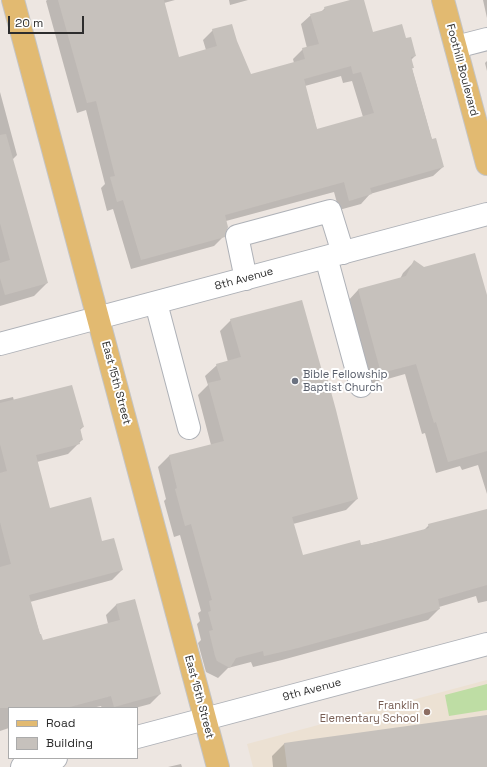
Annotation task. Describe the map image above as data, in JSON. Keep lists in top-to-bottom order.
{
  "streets": {
    "main road": ["Foothill Boulevard", "East 15th Street"],
    "street": ["8th Avenue", "9th Avenue"]
  },
  "crossings": [
    ["8th Avenue", "East 15th Street"],
    ["East 15th Street", "9th Avenue"]
  ],
  "places": ["Bible Fellowship Baptist Church", "Franklin Elementary School"],
  "legend": ["Road", "Building"],
  "scale_bar": "20 m"
}
